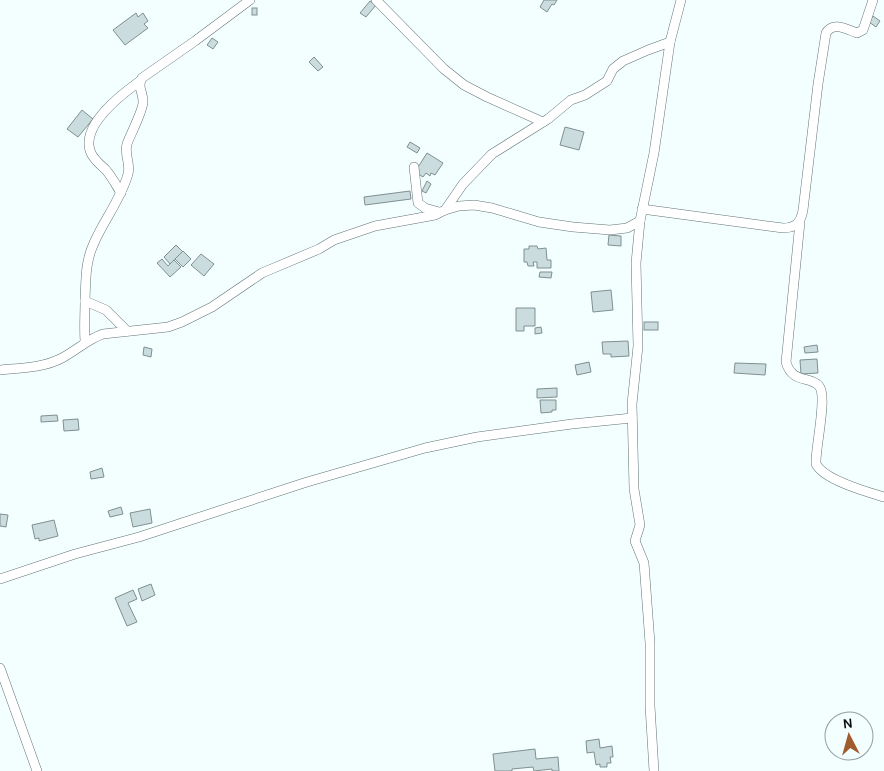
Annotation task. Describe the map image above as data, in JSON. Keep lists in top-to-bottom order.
{
  "north": "top"
}
